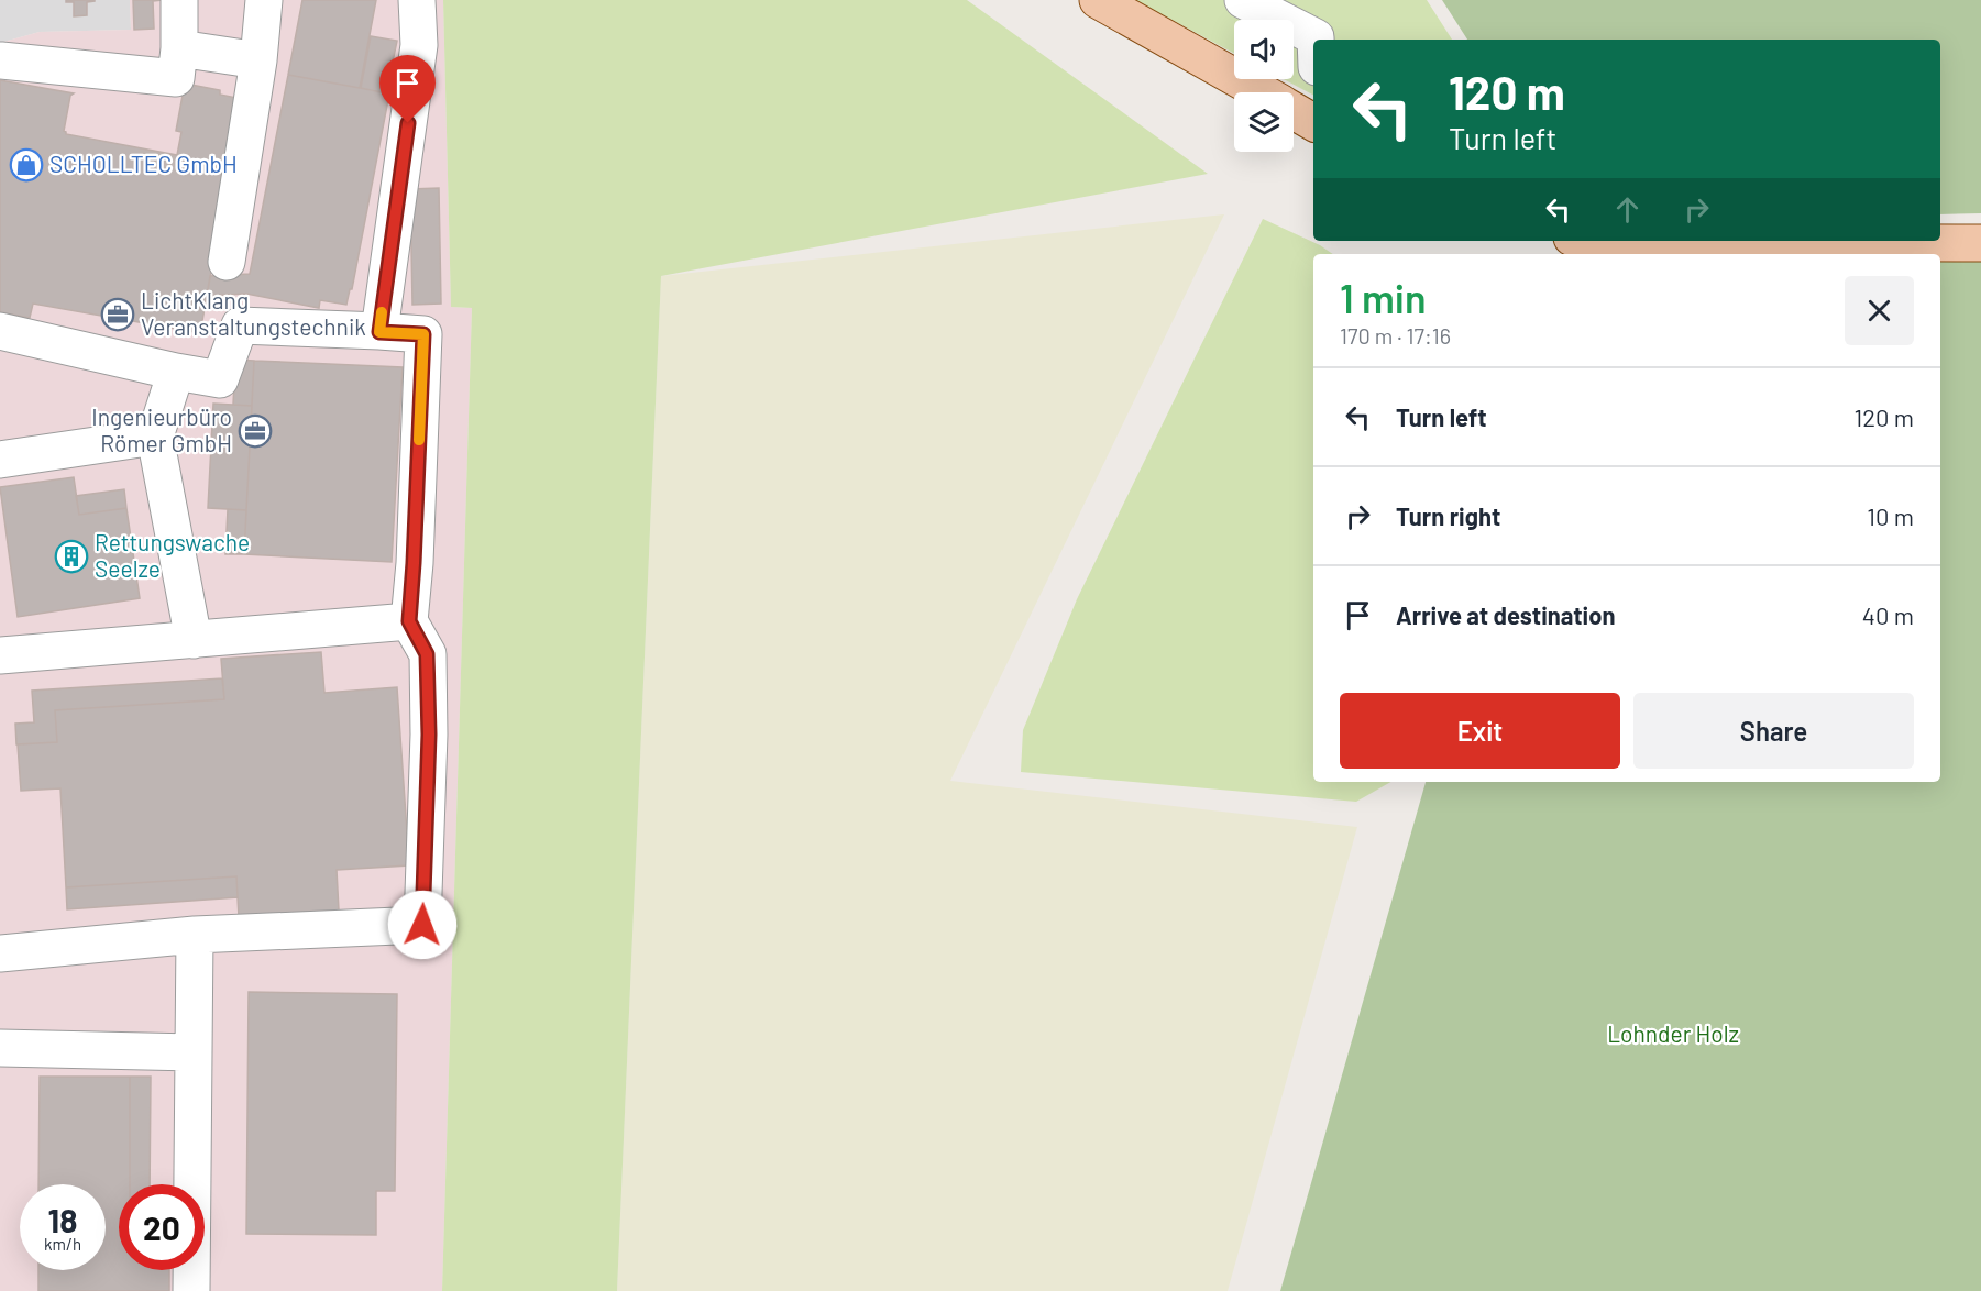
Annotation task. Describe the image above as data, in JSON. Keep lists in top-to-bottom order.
{
  "parks": ["Lohnder Holz"],
  "places": {
    "shop": ["SCHOLLTEC GmbH"],
    "office": ["LichtKlang Veranstaltungstechnik", "Ingenieurbüro Römer GmbH"],
    "building": ["Rettungswache Seelze"]
  },
  "page": {
    "turn": ["120 m", "Turn left"],
    "heading": ["1 min", "170 m · 17:16"],
    "list": [
      {
        "name": "Turn left",
        "value": "120 m"
      },
      {
        "name": "Turn right",
        "value": "10 m"
      },
      {
        "name": "Arrive at destination",
        "value": "40 m"
      }
    ],
    "buttons": ["Exit", "Share"],
    "speed": "18 km/h",
    "limit": "20"
  }
}
